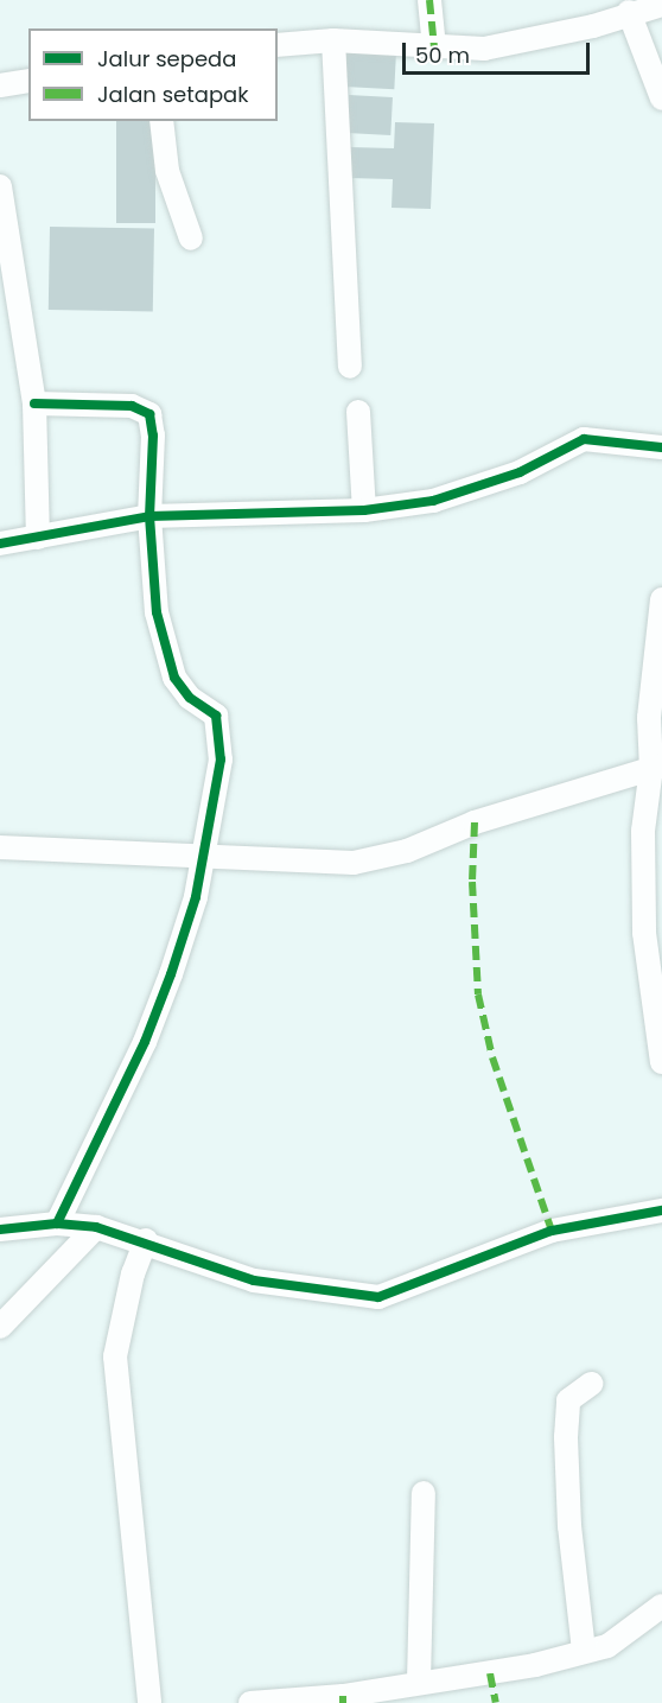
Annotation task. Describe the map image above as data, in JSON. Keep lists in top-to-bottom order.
{
  "legend": ["Jalur sepeda", "Jalan setapak"],
  "scale_bar": "50 m"
}
